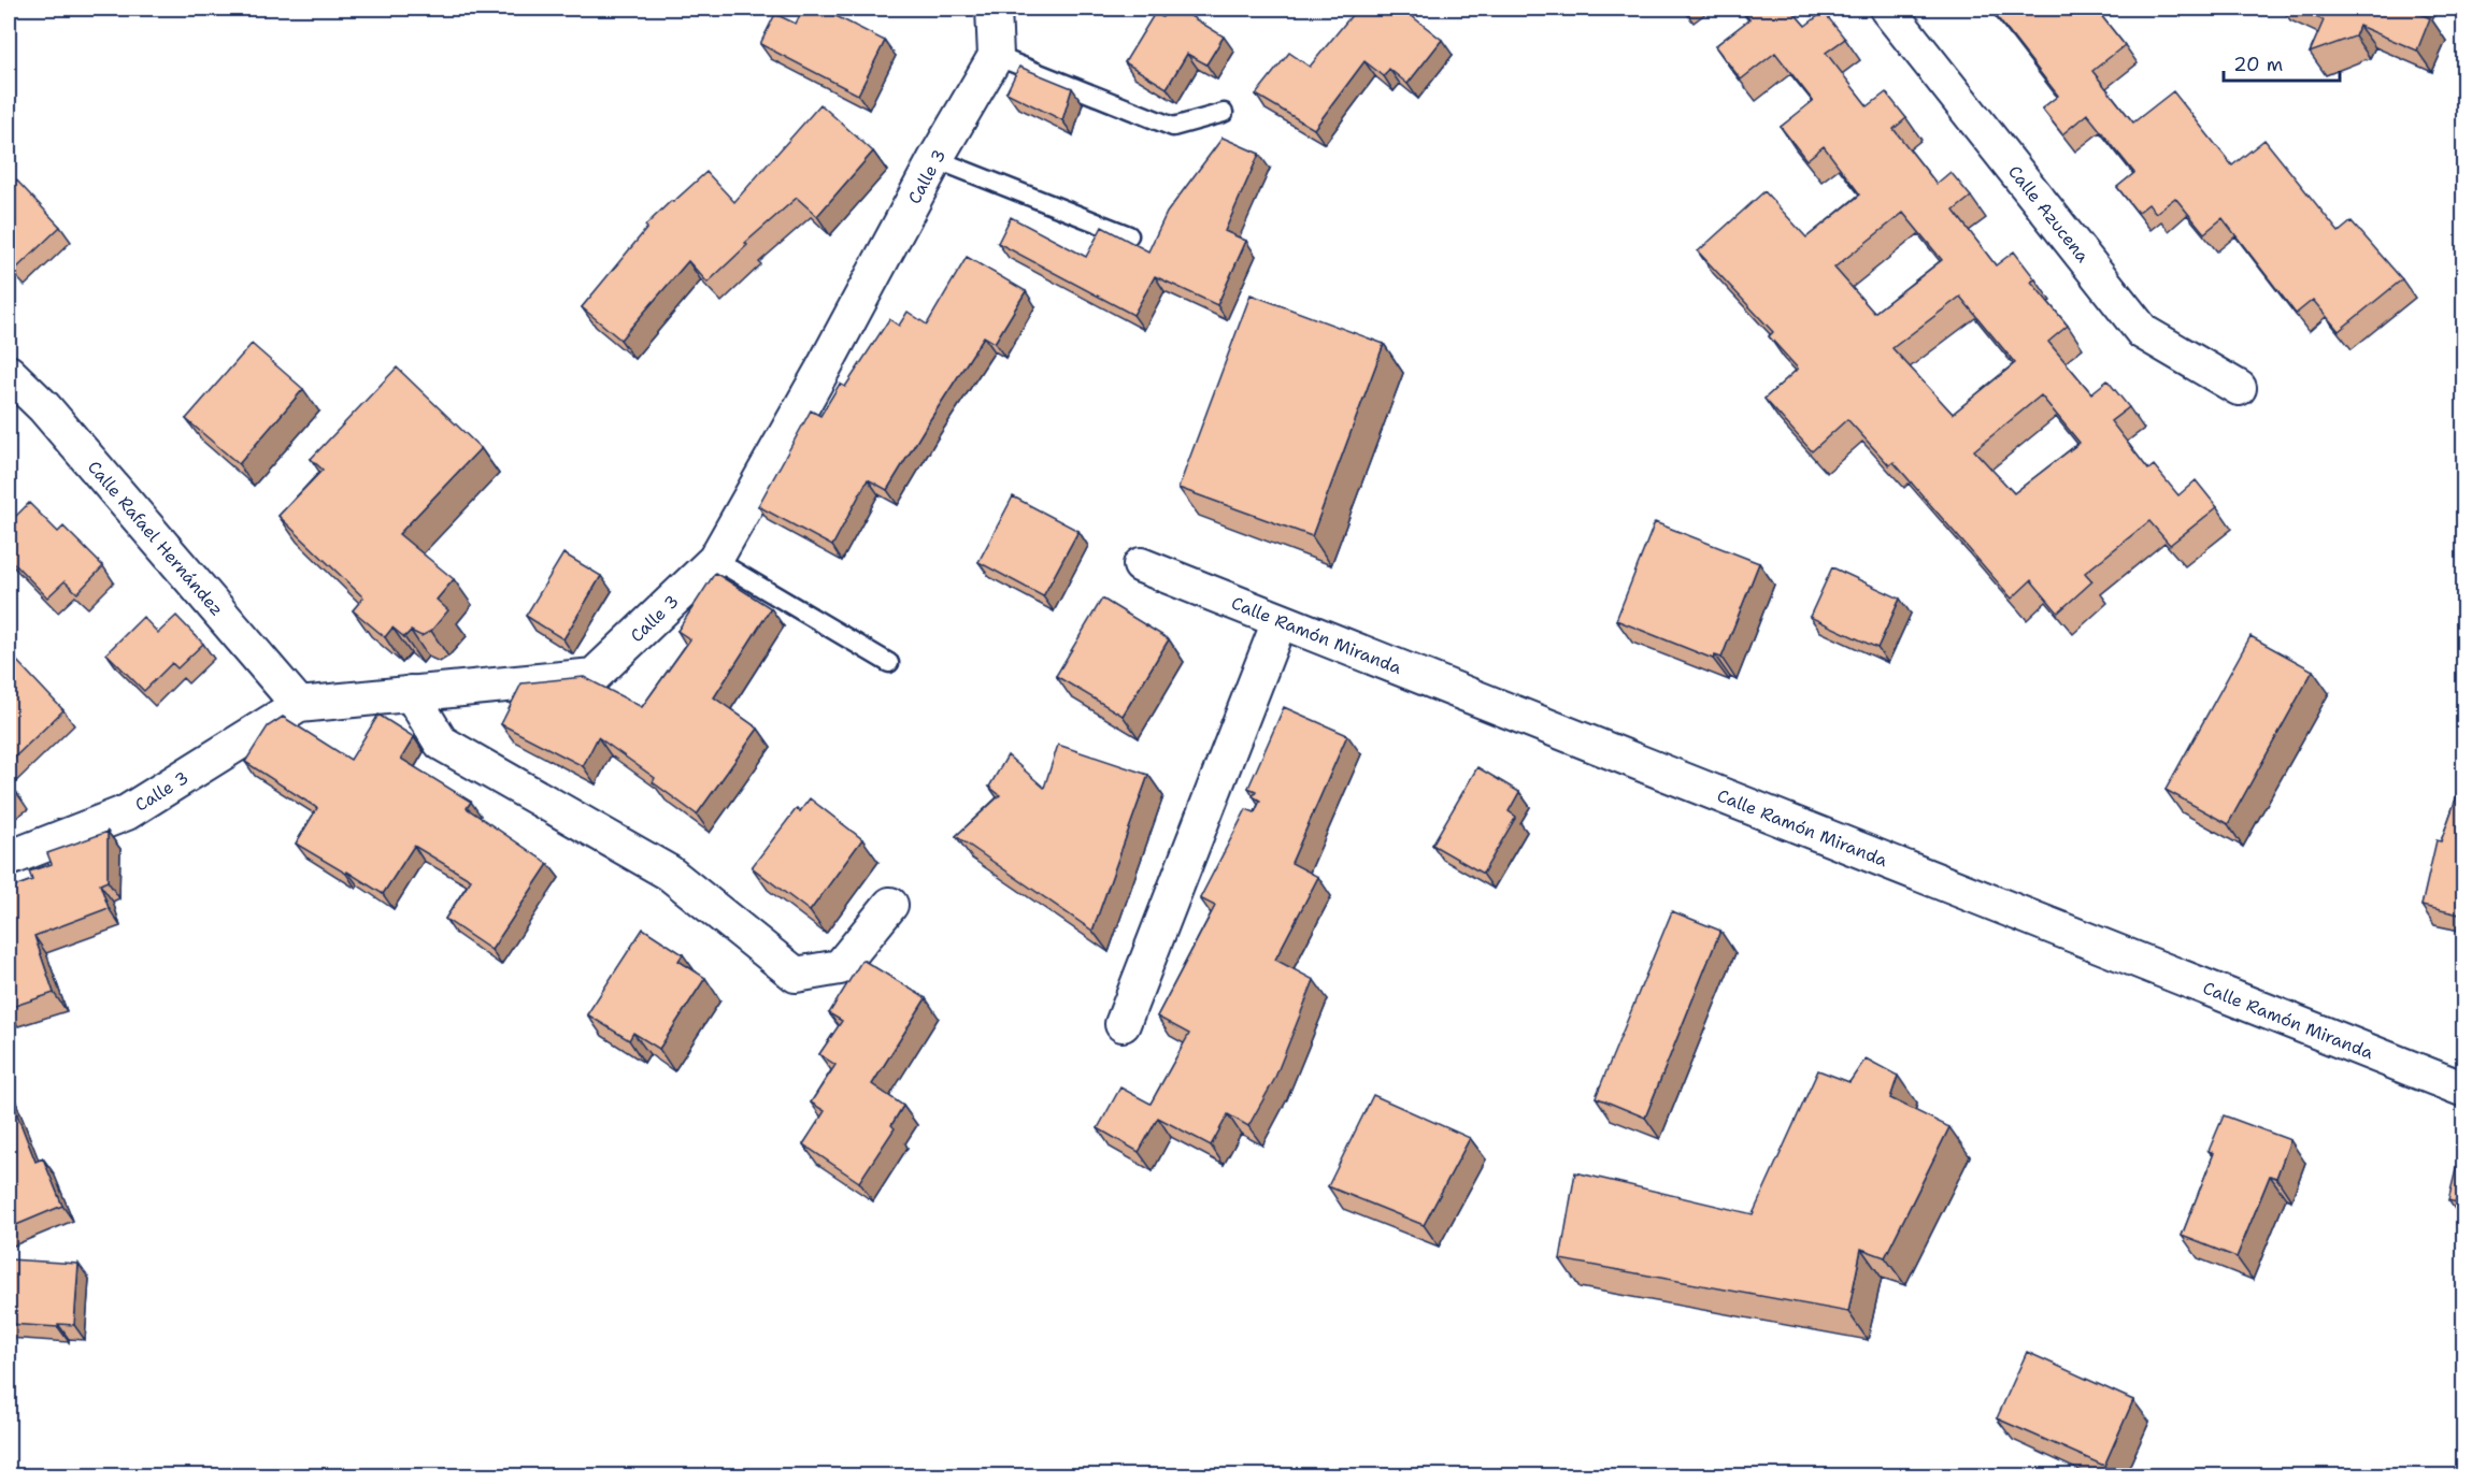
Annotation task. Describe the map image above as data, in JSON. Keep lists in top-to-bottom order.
{
  "streets": {
    "street": [
      "Calle 3",
      "Calle Azucena",
      "Calle Rafael Hernández",
      "Calle Ramón Miranda"
    ]
  },
  "crossings": [
    ["Calle 3", "Calle Rafael Hernández"]
  ],
  "scale_bar": "20 m"
}
